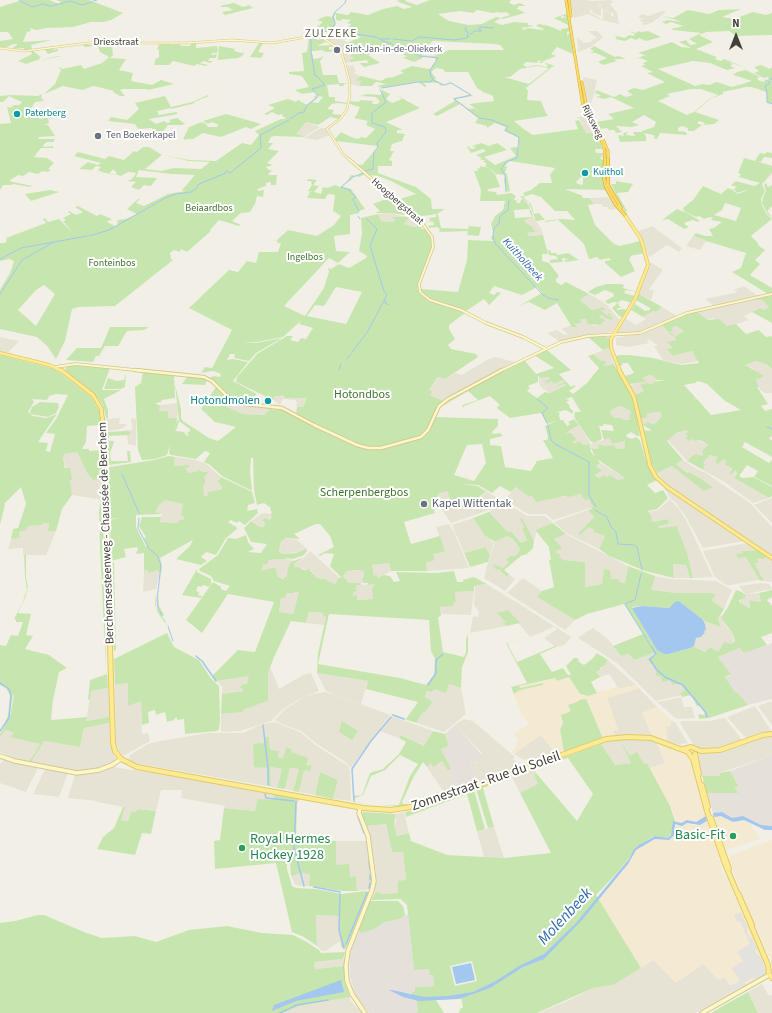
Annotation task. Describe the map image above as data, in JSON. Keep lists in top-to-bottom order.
{
  "streets": {
    "highway": ["Rijksweg"],
    "main road": ["Berchemsesteenweg - Chaussée de Berchem", "Zonnestraat - Rue du Soleil"],
    "street": ["Driesstraat", "Hoogbergstraat"]
  },
  "crossings": [
    ["Driesstraat", "Hoogbergstraat"],
    ["Berchemsesteenweg - Chaussée de Berchem", "Zonnestraat - Rue du Soleil"]
  ],
  "districts": ["ZULZEKE"],
  "water": ["Kuitholbeek", "Molenbeek"],
  "parks": [
    "Beiaardbos",
    "Ingelbos",
    "Fonteinbos",
    "Hotondbos",
    "Scherpenbergbos"
  ],
  "places": [
    "Sint-Jan-in-de-Oliekerk",
    "Paterberg",
    "Ten Boekerkapel",
    "Kuithol",
    "Hotondmolen",
    "Kapel Wittentak",
    "Basic-Fit",
    "Royal Hermes Hockey 1928"
  ],
  "north": "top"
}
